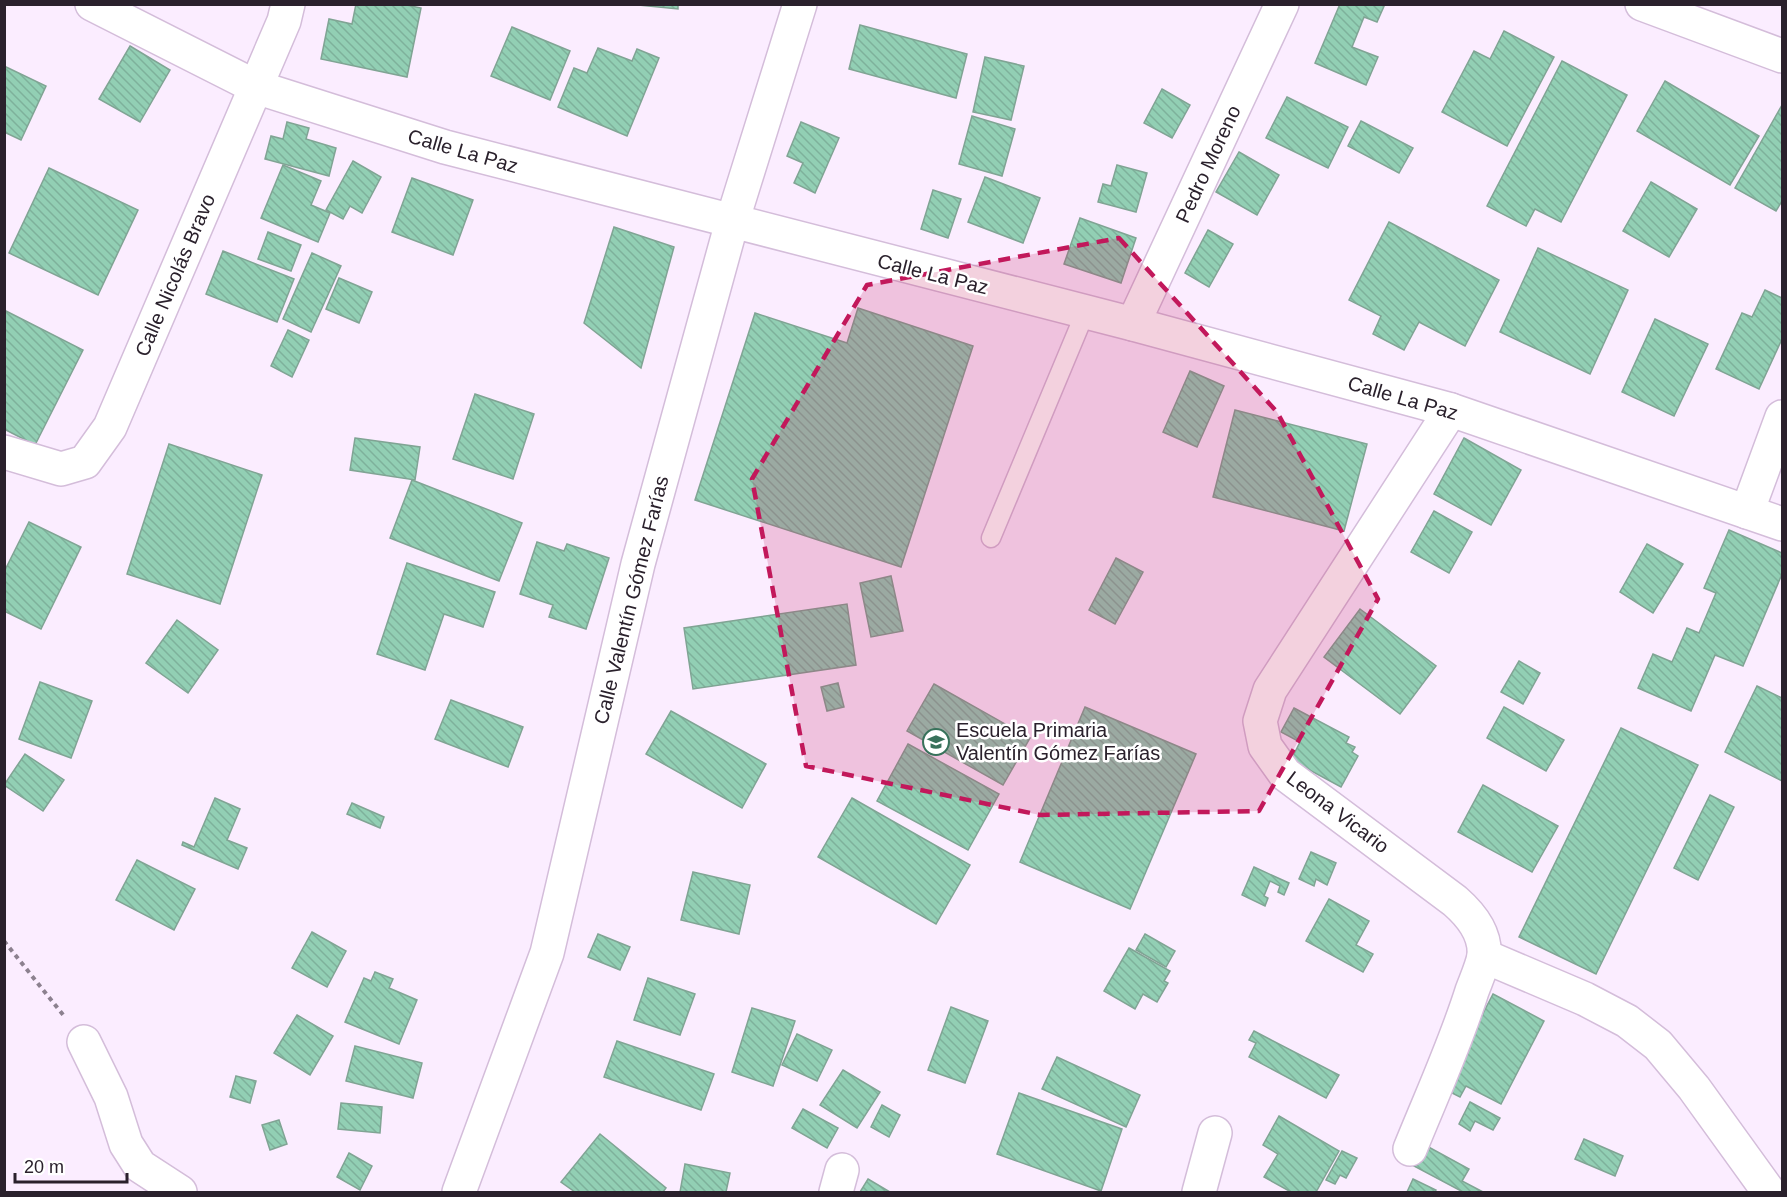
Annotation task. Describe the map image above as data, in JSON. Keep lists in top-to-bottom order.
{
  "streets": {
    "street": [
      "Calle La Paz",
      "Pedro Moreno",
      "Calle Nicolás Bravo",
      "Calle Valentín Gómez Farías",
      "Leona Vicario"
    ]
  },
  "crossings": [
    ["Calle La Paz", "Pedro Moreno"],
    ["Calle La Paz", "Calle Nicolás Bravo"],
    ["Calle La Paz", "Calle Valentín Gómez Farías"],
    ["Calle La Paz", "Leona Vicario"]
  ],
  "places": {
    "school or university": ["Escuela Primaria Valentín Gómez Farías"]
  },
  "scale_bar": "20 m"
}
